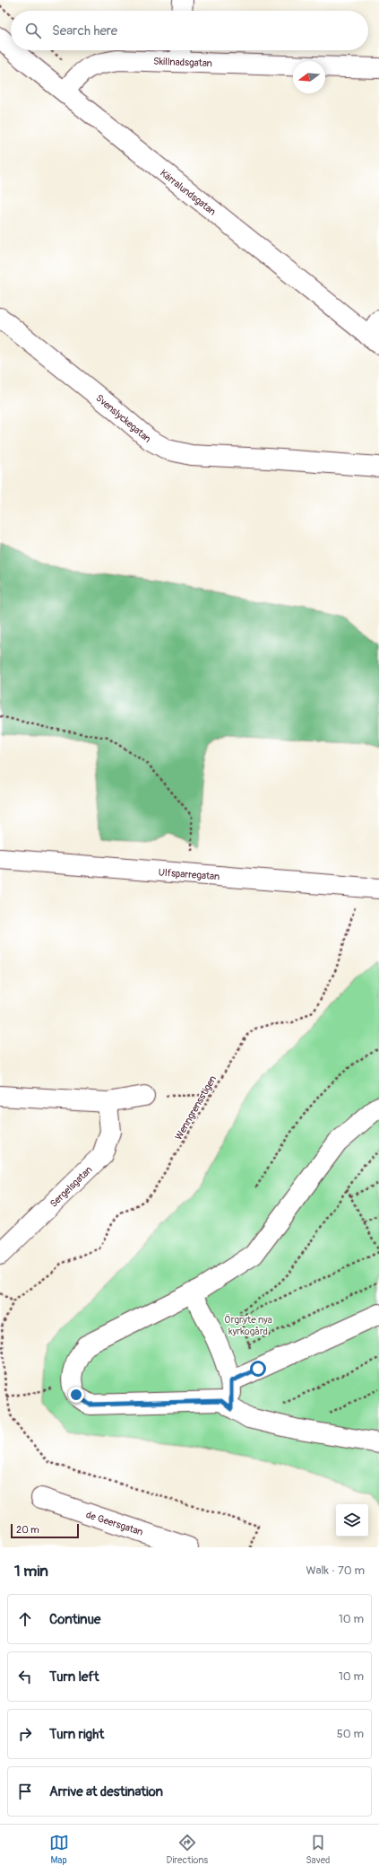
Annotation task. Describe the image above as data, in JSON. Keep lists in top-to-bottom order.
{
  "streets": {
    "street": [
      "Skillnadsgatan",
      "Kärralundsgatan",
      "Svenslyckegatan",
      "Ulfsparregatan",
      "Sergelsgatan",
      "de Geersgatan"
    ],
    "path": ["Wenngrensstigen"]
  },
  "crossings": [
    ["Skillnadsgatan", "Kärralundsgatan"]
  ],
  "parks": ["Örgryte nya kyrkogård"],
  "scale_bar": "20 m",
  "north": "left",
  "page": {
    "search": "Search here",
    "scale": "20 m",
    "heading": ["1 min", "Walk · 70 m"],
    "list": [
      ["Continue", "10 m"],
      ["Turn left", "10 m"],
      ["Turn right", "50 m"],
      "Arrive at destination"
    ],
    "nav": ["Map", "Directions", "Saved"]
  }
}
